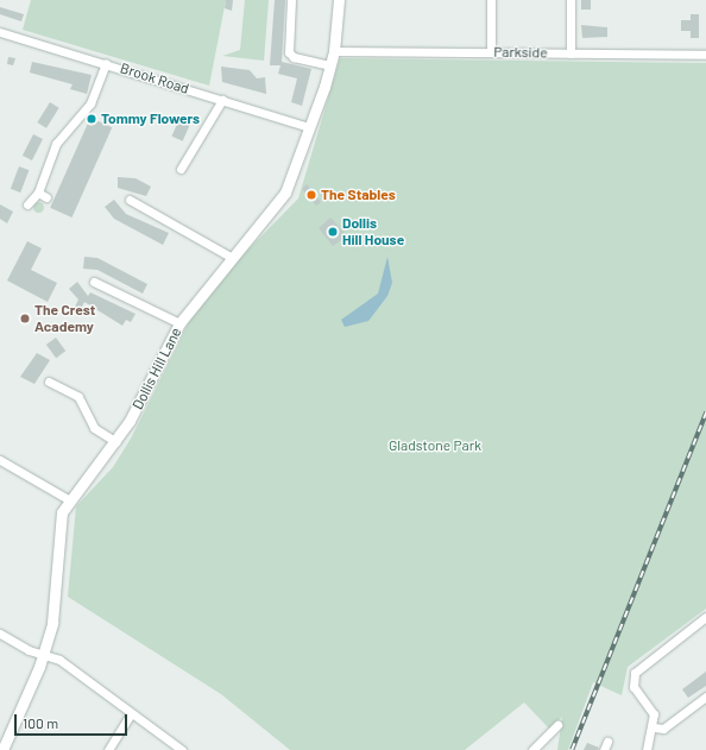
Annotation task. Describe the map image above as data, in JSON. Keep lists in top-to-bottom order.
{
  "streets": {
    "street": ["Parkside", "Brook Road", "Dollis Hill Lane"]
  },
  "crossings": [
    ["Parkside", "Dollis Hill Lane"],
    ["Brook Road", "Dollis Hill Lane"]
  ],
  "parks": ["Gladstone Park"],
  "places": [
    "Tommy Flowers",
    "The Stables",
    "Dollis Hill House",
    "The Crest Academy"
  ],
  "scale_bar": "100 m"
}
